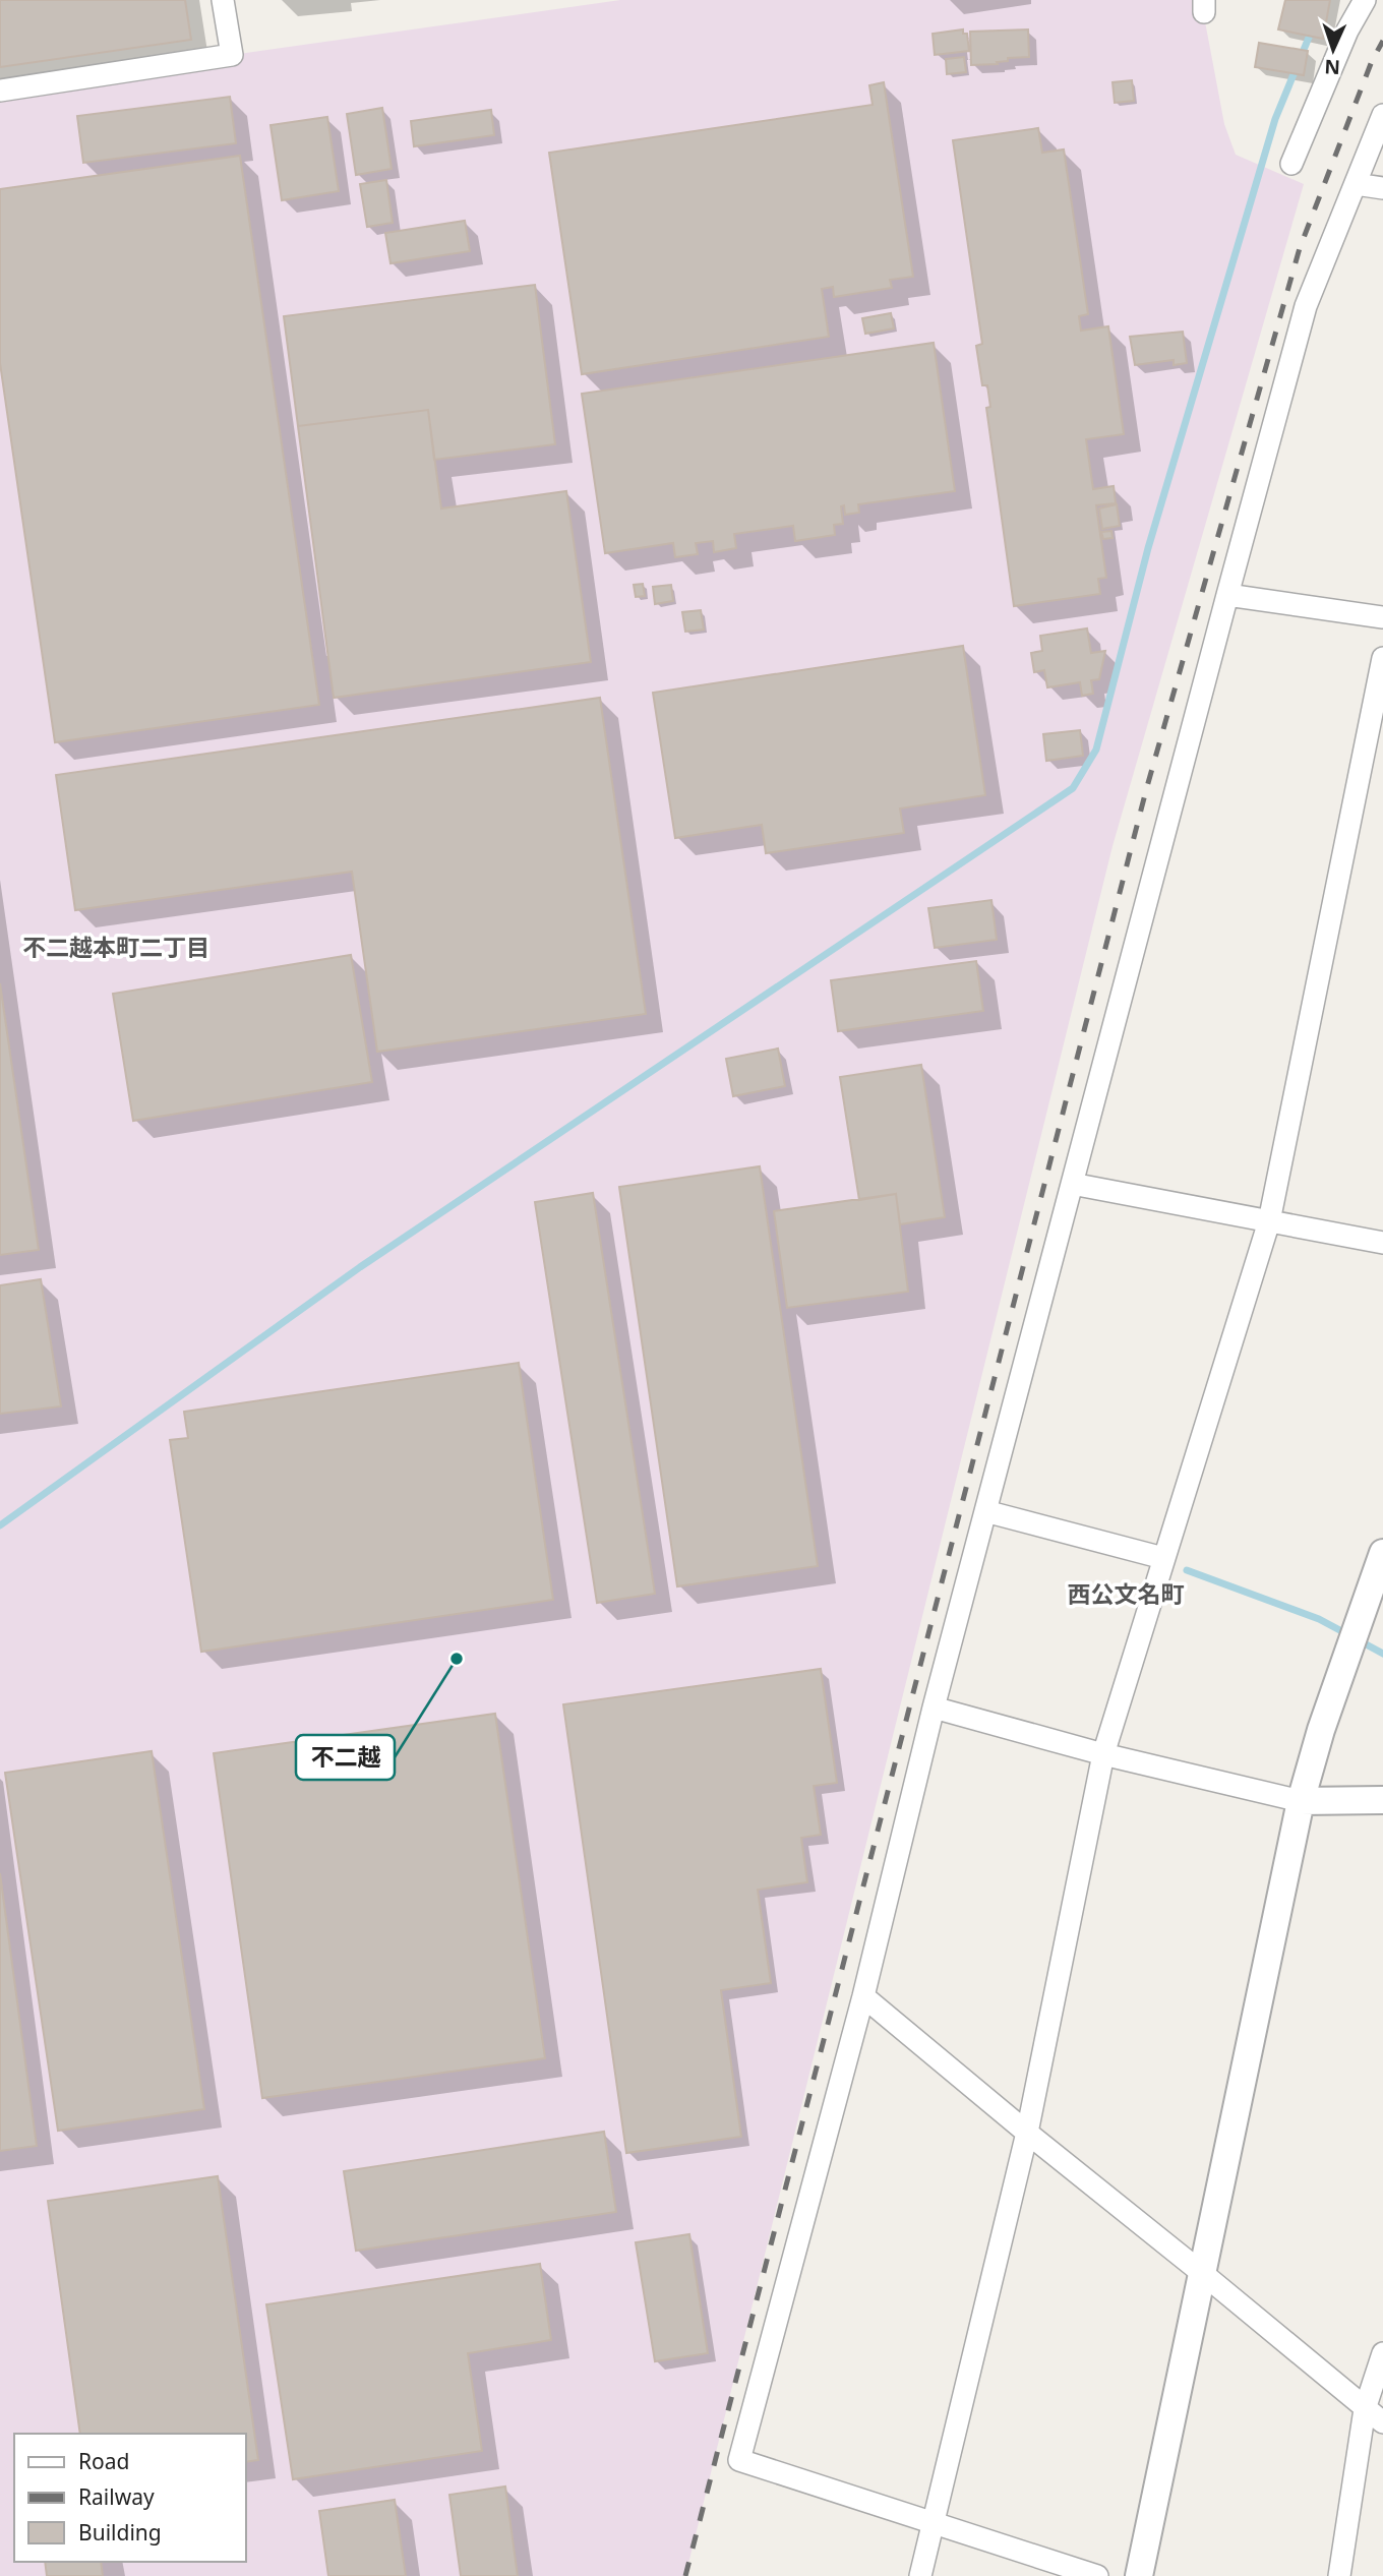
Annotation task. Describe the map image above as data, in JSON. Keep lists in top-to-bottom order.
{
  "districts": ["不二越本町二丁目", "西公文名町"],
  "places": ["不二越"],
  "legend": ["Road", "Railway", "Building"],
  "north": "bottom"
}
